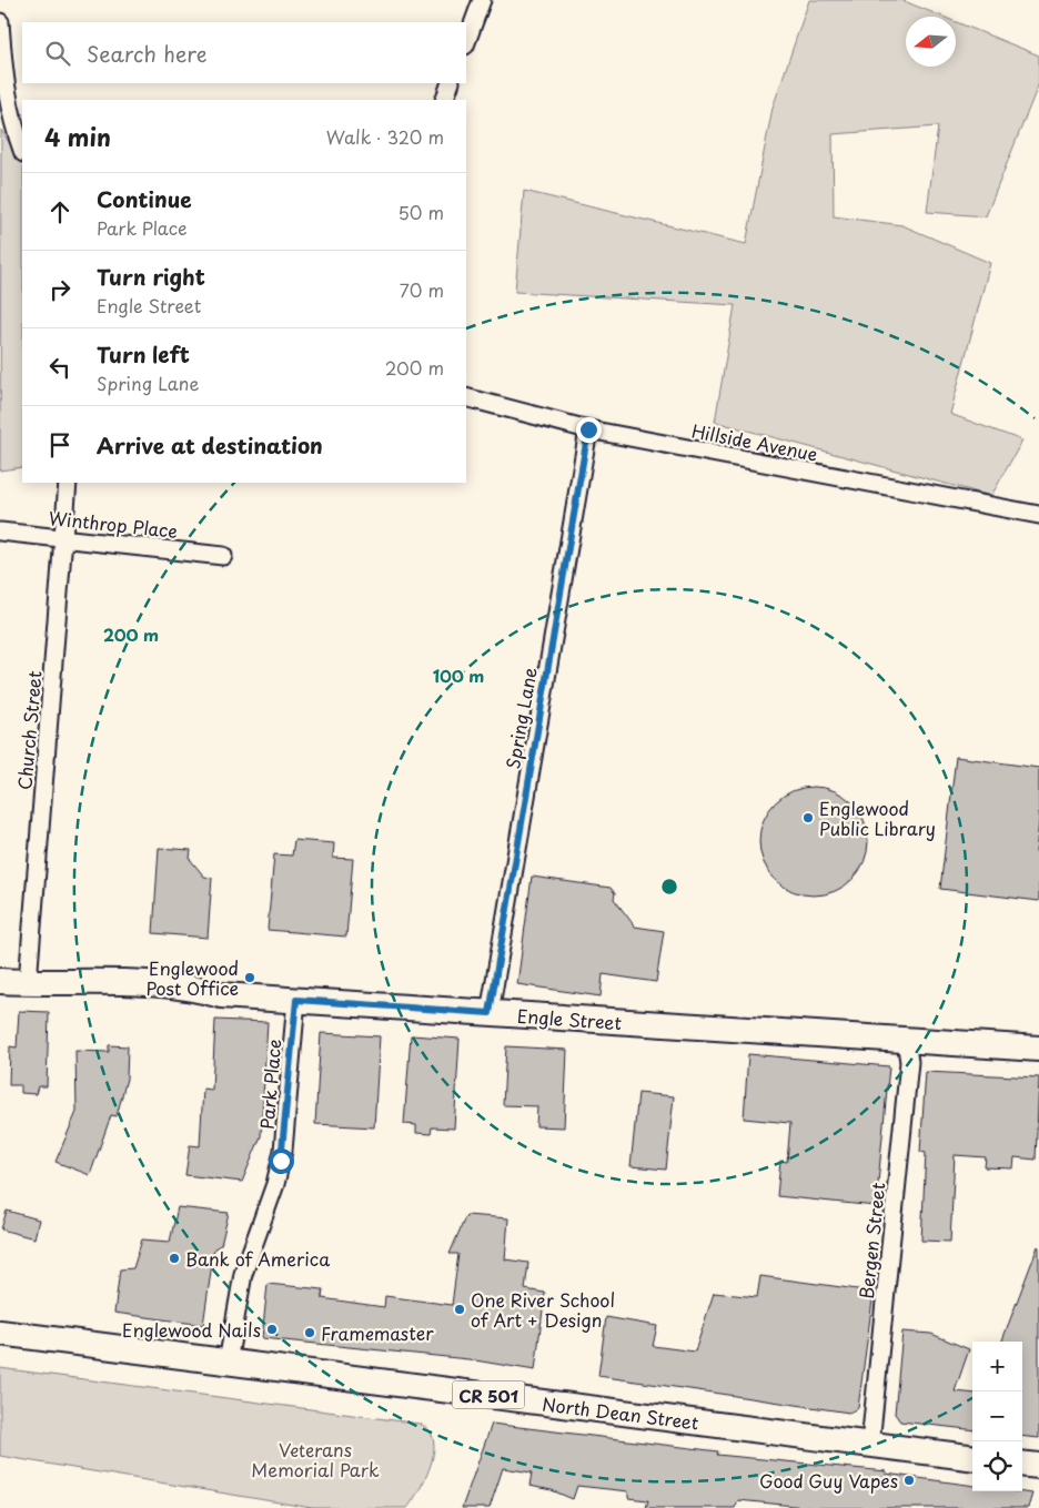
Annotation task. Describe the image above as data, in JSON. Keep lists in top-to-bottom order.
{
  "streets": {
    "main road": ["Engle Street", "CR 501", "North Dean Street"],
    "street": [
      "Hillside Avenue",
      "Winthrop Place",
      "Spring Lane",
      "Church Street",
      "Park Place",
      "Bergen Street"
    ]
  },
  "crossings": [
    ["Hillside Avenue", "Spring Lane"],
    ["Winthrop Place", "Church Street"],
    ["Spring Lane", "Engle Street"],
    ["Church Street", "Engle Street"],
    ["Engle Street", "Park Place"],
    ["Engle Street", "Bergen Street"],
    ["Park Place", "North Dean Street"],
    ["Bergen Street", "North Dean Street"]
  ],
  "parks": ["Veterans Memorial Park"],
  "places": [
    "Englewood Public Library",
    "Englewood Post Office",
    "Bank of America",
    "One River School of Art + Design",
    "Englewood Nails",
    "Framemaster",
    "Good Guy Vapes"
  ],
  "north": "left",
  "page": {
    "search": "Search here",
    "heading": ["4 min", "Walk · 320 m"],
    "list": [
      ["Continue", "Park Place", "50 m"],
      ["Turn right", "Engle Street", "70 m"],
      ["Turn left", "Spring Lane", "200 m"],
      "Arrive at destination"
    ],
    "map_buttons": ["+", "−"]
  },
  "rings": ["200 m", "100 m"]
}
